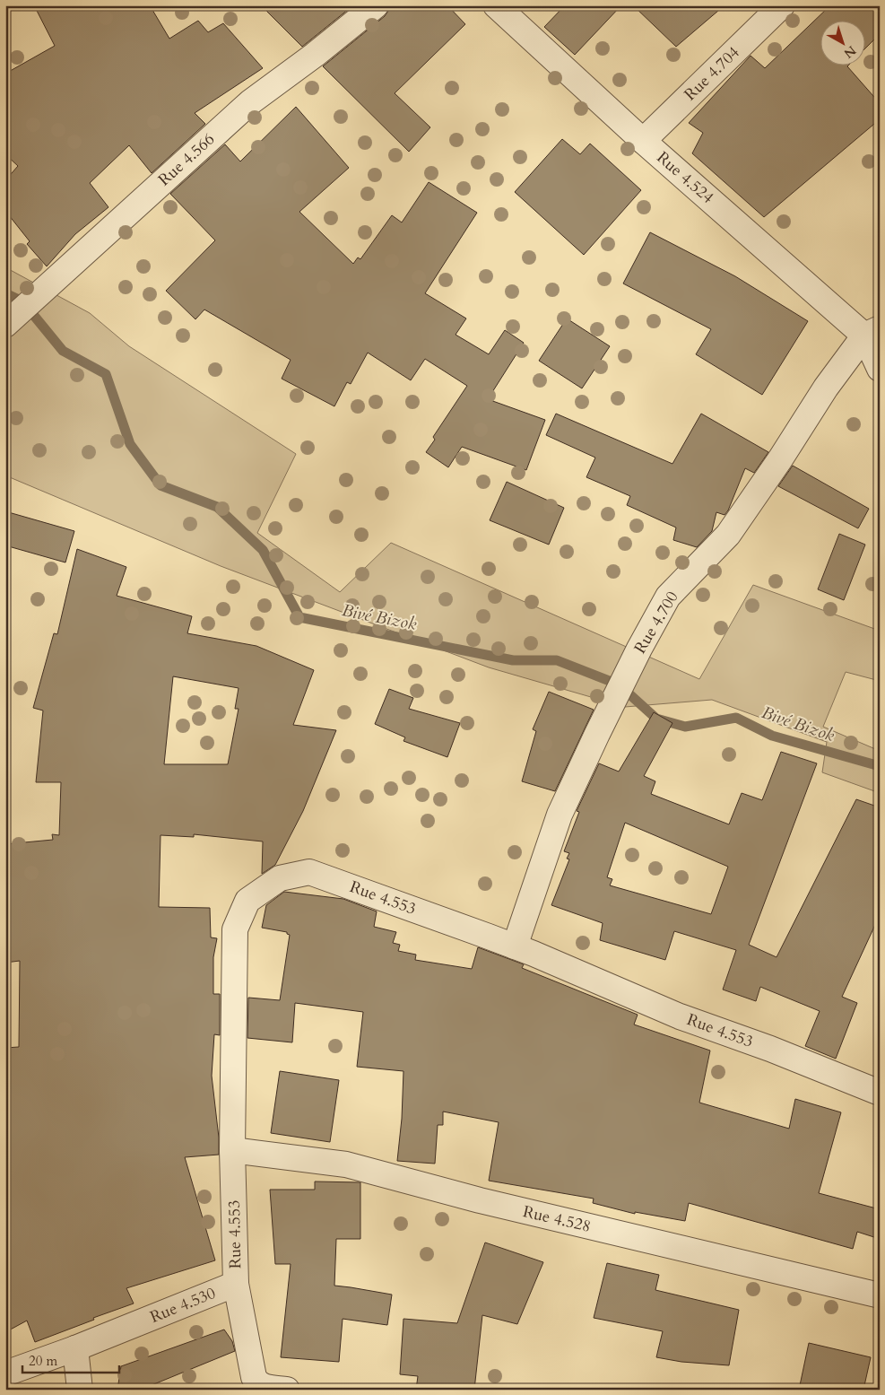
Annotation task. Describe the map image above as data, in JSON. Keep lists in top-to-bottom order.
{
  "streets": {
    "street": [
      "Rue 4.704",
      "Rue 4.566",
      "Rue 4.524",
      "Rue 4.700",
      "Rue 4.553",
      "Rue 4.528",
      "Rue 4.530"
    ]
  },
  "crossings": [
    ["Rue 4.704", "Rue 4.524"],
    ["Rue 4.524", "Rue 4.700"],
    ["Rue 4.700", "Rue 4.553"],
    ["Rue 4.553", "Rue 4.528"],
    ["Rue 4.553", "Rue 4.530"]
  ],
  "water": ["Bivé Bizok"],
  "scale_bar": "20 m",
  "north": "bottom right"
}
